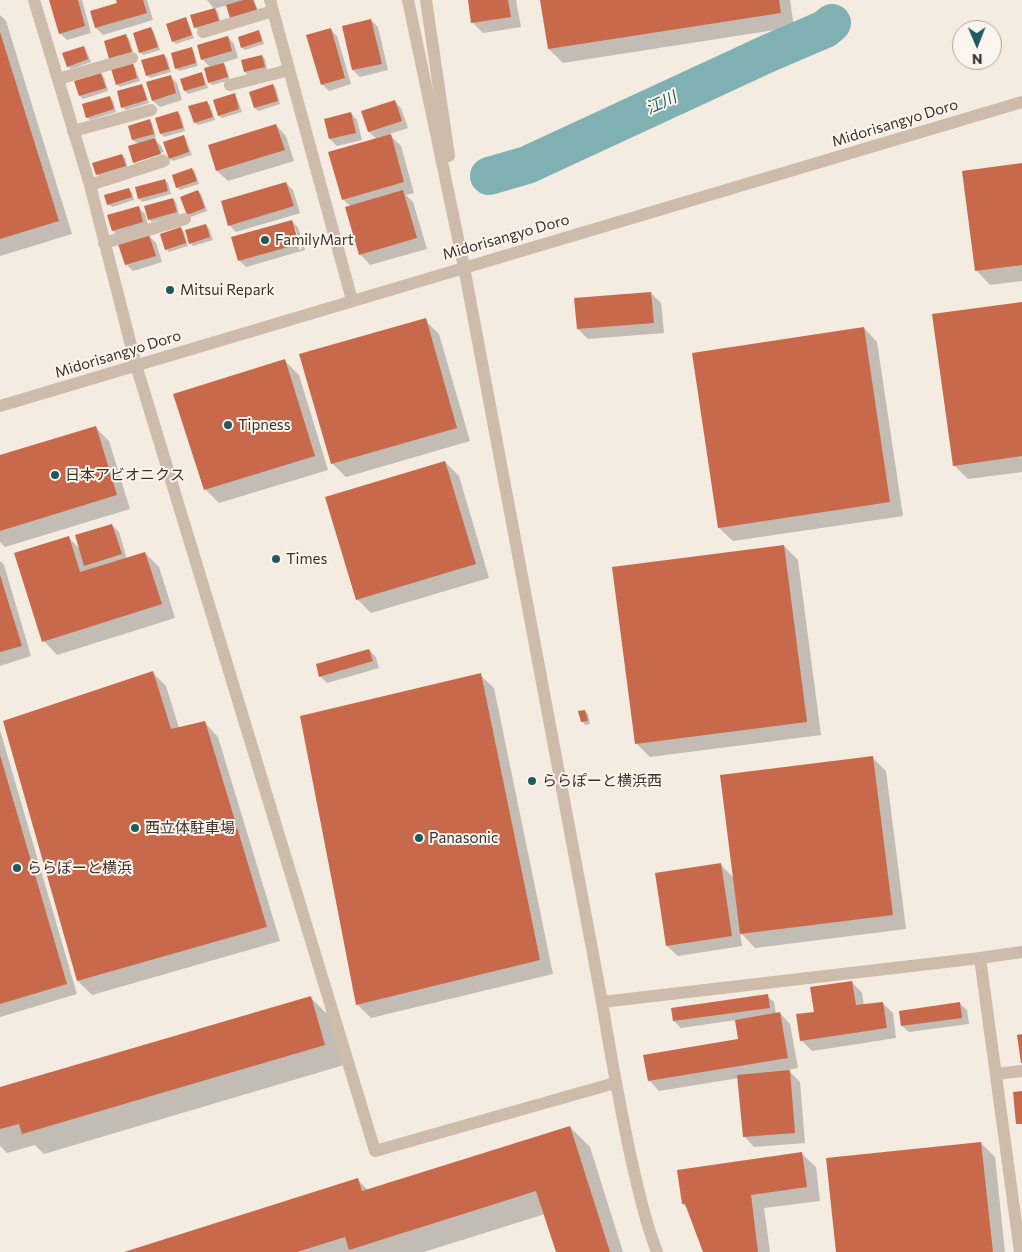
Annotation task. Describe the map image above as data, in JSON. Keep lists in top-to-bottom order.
{
  "streets": {
    "street": ["Midorisangyo Doro"]
  },
  "water": ["江川"],
  "places": [
    "FamilyMart",
    "Mitsui Repark",
    "Tipness",
    "日本アビオニクス",
    "Times",
    "ららぽーと横浜西",
    "西立体駐車場",
    "Panasonic",
    "ららぽーと横浜"
  ],
  "north": "bottom"
}
